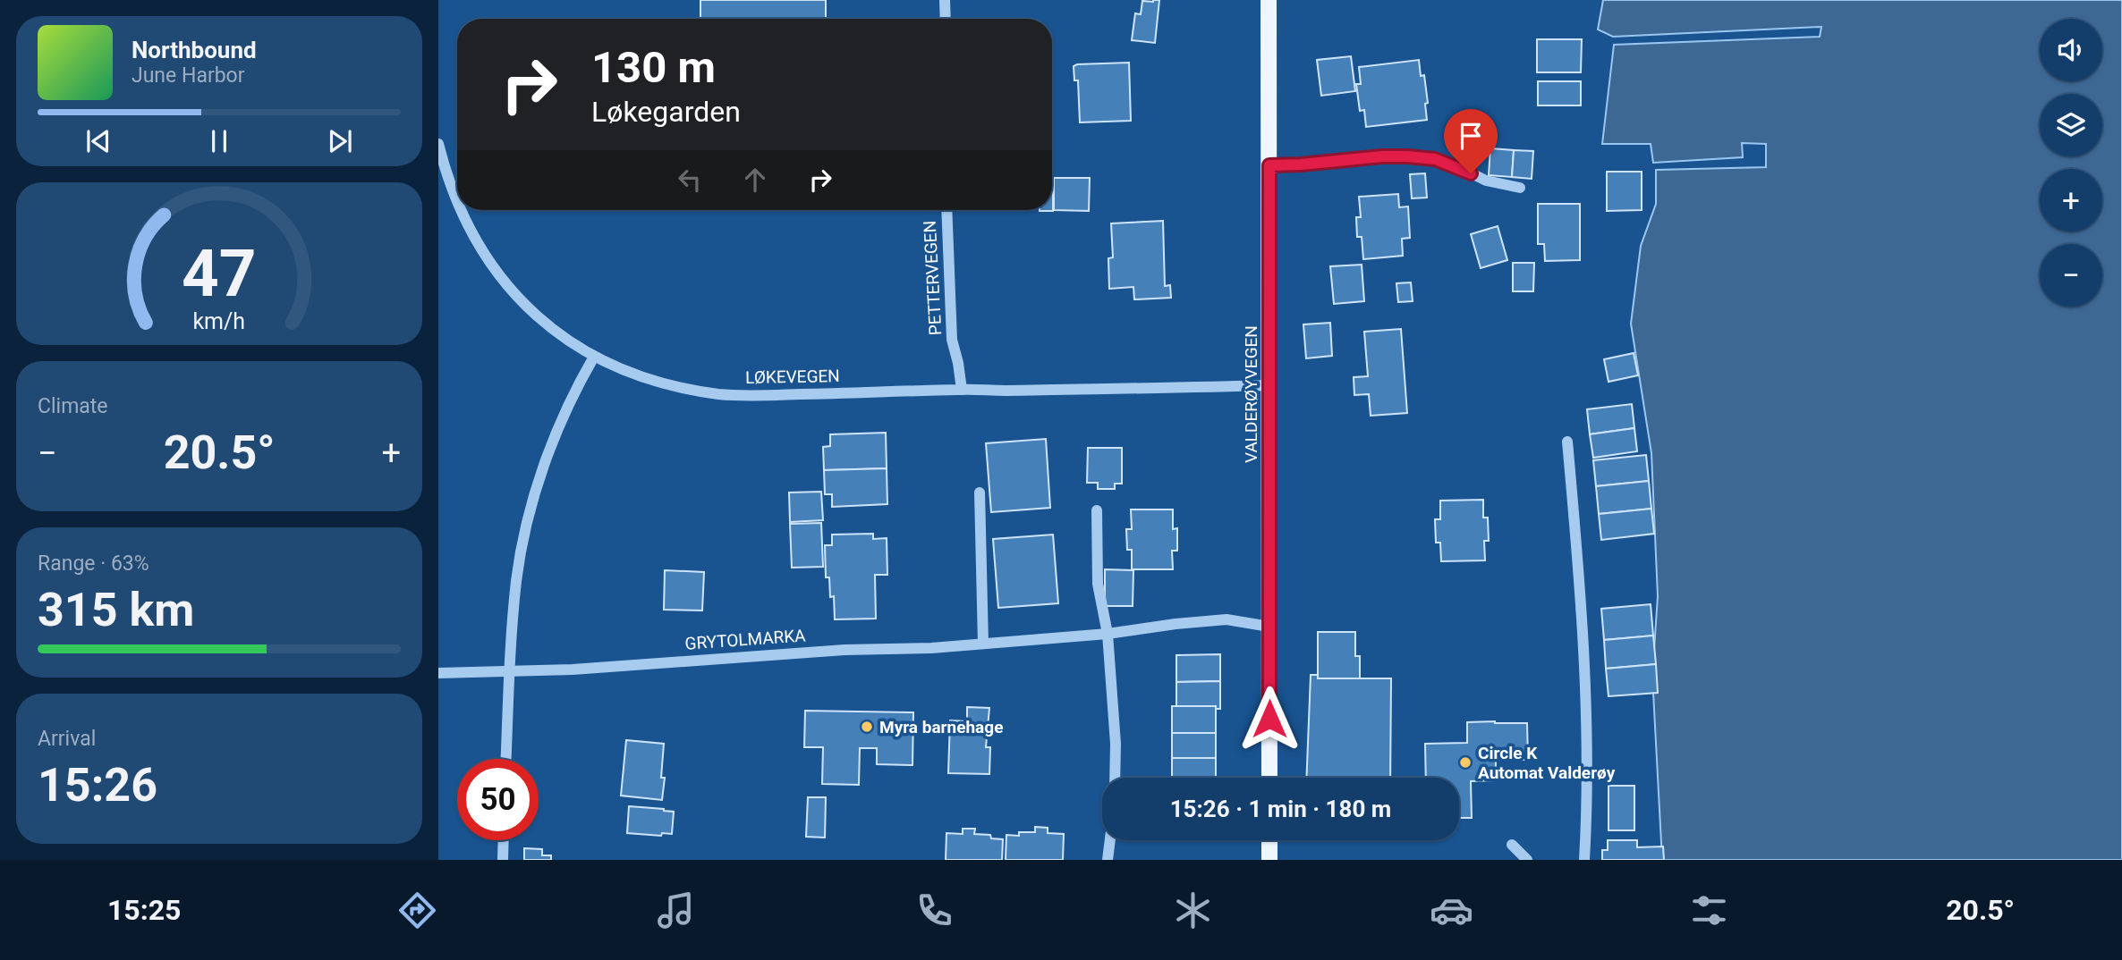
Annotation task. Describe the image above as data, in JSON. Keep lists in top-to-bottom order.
{
  "streets": {
    "main road": ["VALDERØYVEGEN"],
    "street": ["PETTERVEGEN", "LØKEVEGEN", "GRYTOLMARKA"]
  },
  "crossings": [
    ["PETTERVEGEN", "LØKEVEGEN"],
    ["LØKEVEGEN", "VALDERØYVEGEN"],
    ["VALDERØYVEGEN", "GRYTOLMARKA"]
  ],
  "places": ["Myra barnehage", "Circle K Automat Valderøy"],
  "page": {
    "map_buttons": ["+", "−"],
    "turn": ["130 m", "Løkegarden"],
    "song": ["Northbound", "June Harbor"],
    "tile": [
      "Climate",
      ["Range · 63%", "315 km"],
      ["Arrival", "15:26"]
    ],
    "heat": ["−", "20.5°", "+"],
    "limit": "50",
    "trip": "15:26 · 1 min · 180 m",
    "tabs": ["15:25", "20.5°"],
    "gauge": ["47", "km/h"]
  }
}
